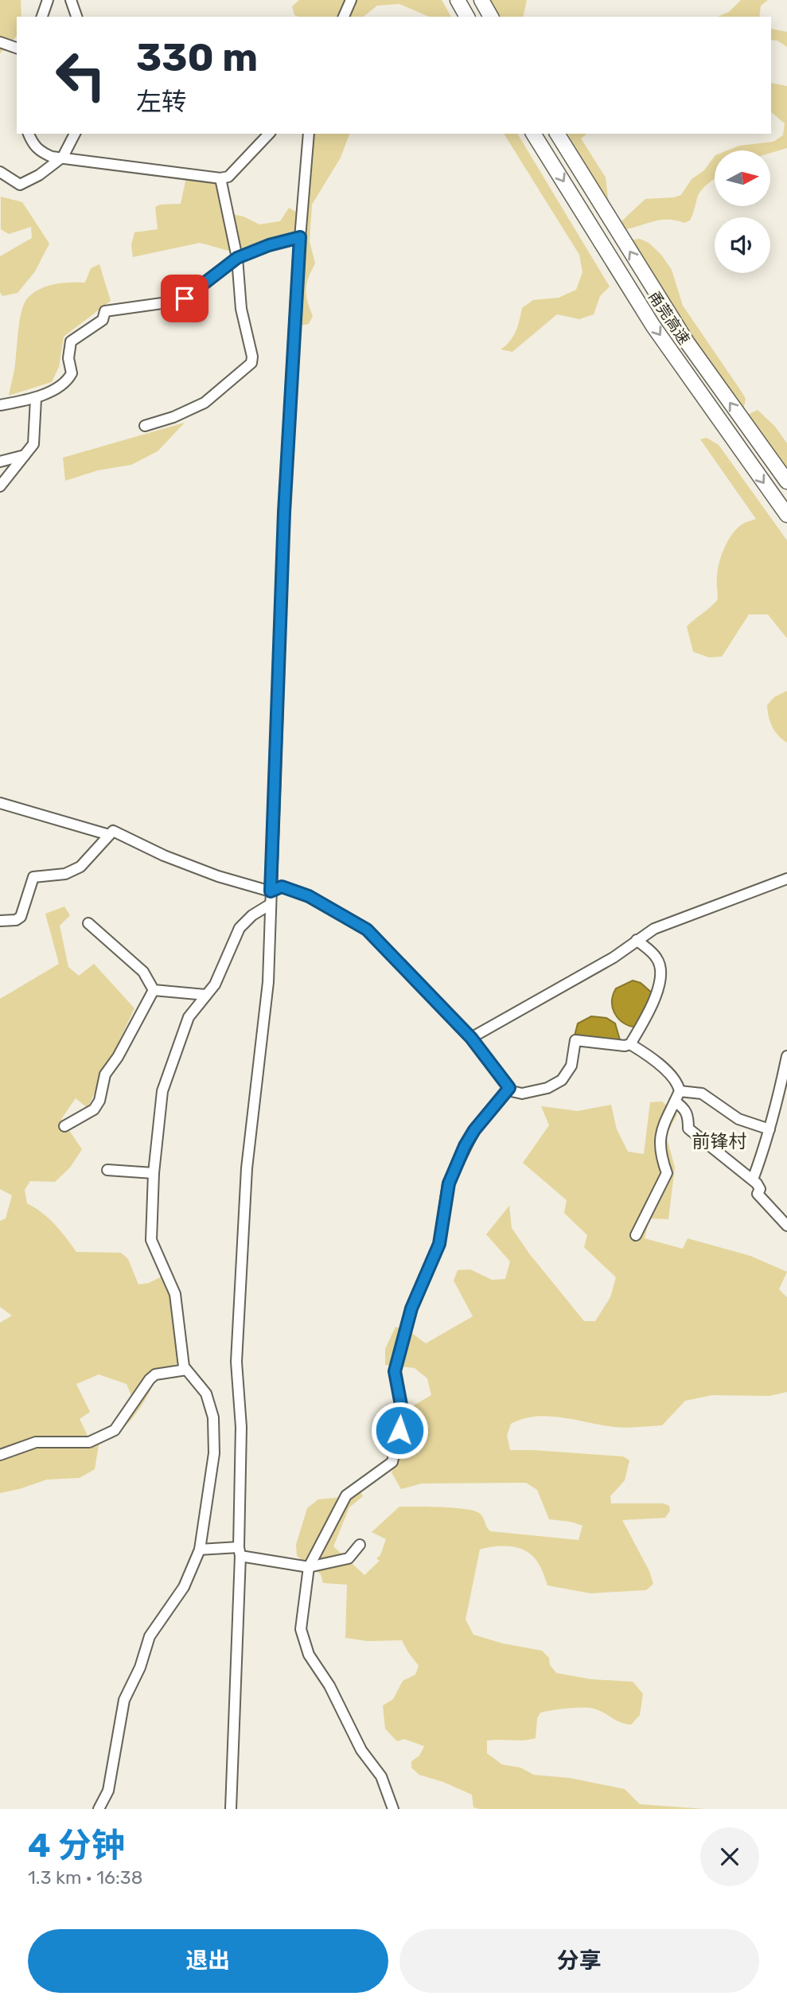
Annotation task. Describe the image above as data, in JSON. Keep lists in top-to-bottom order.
{
  "streets": {
    "highway": ["甬莞高速"]
  },
  "districts": ["前锋村"],
  "north": "right",
  "page": {
    "turn": ["330 m", "左转"],
    "heading": ["4 分钟", "1.3 km · 16:38"],
    "buttons": ["退出", "分享"]
  }
}
